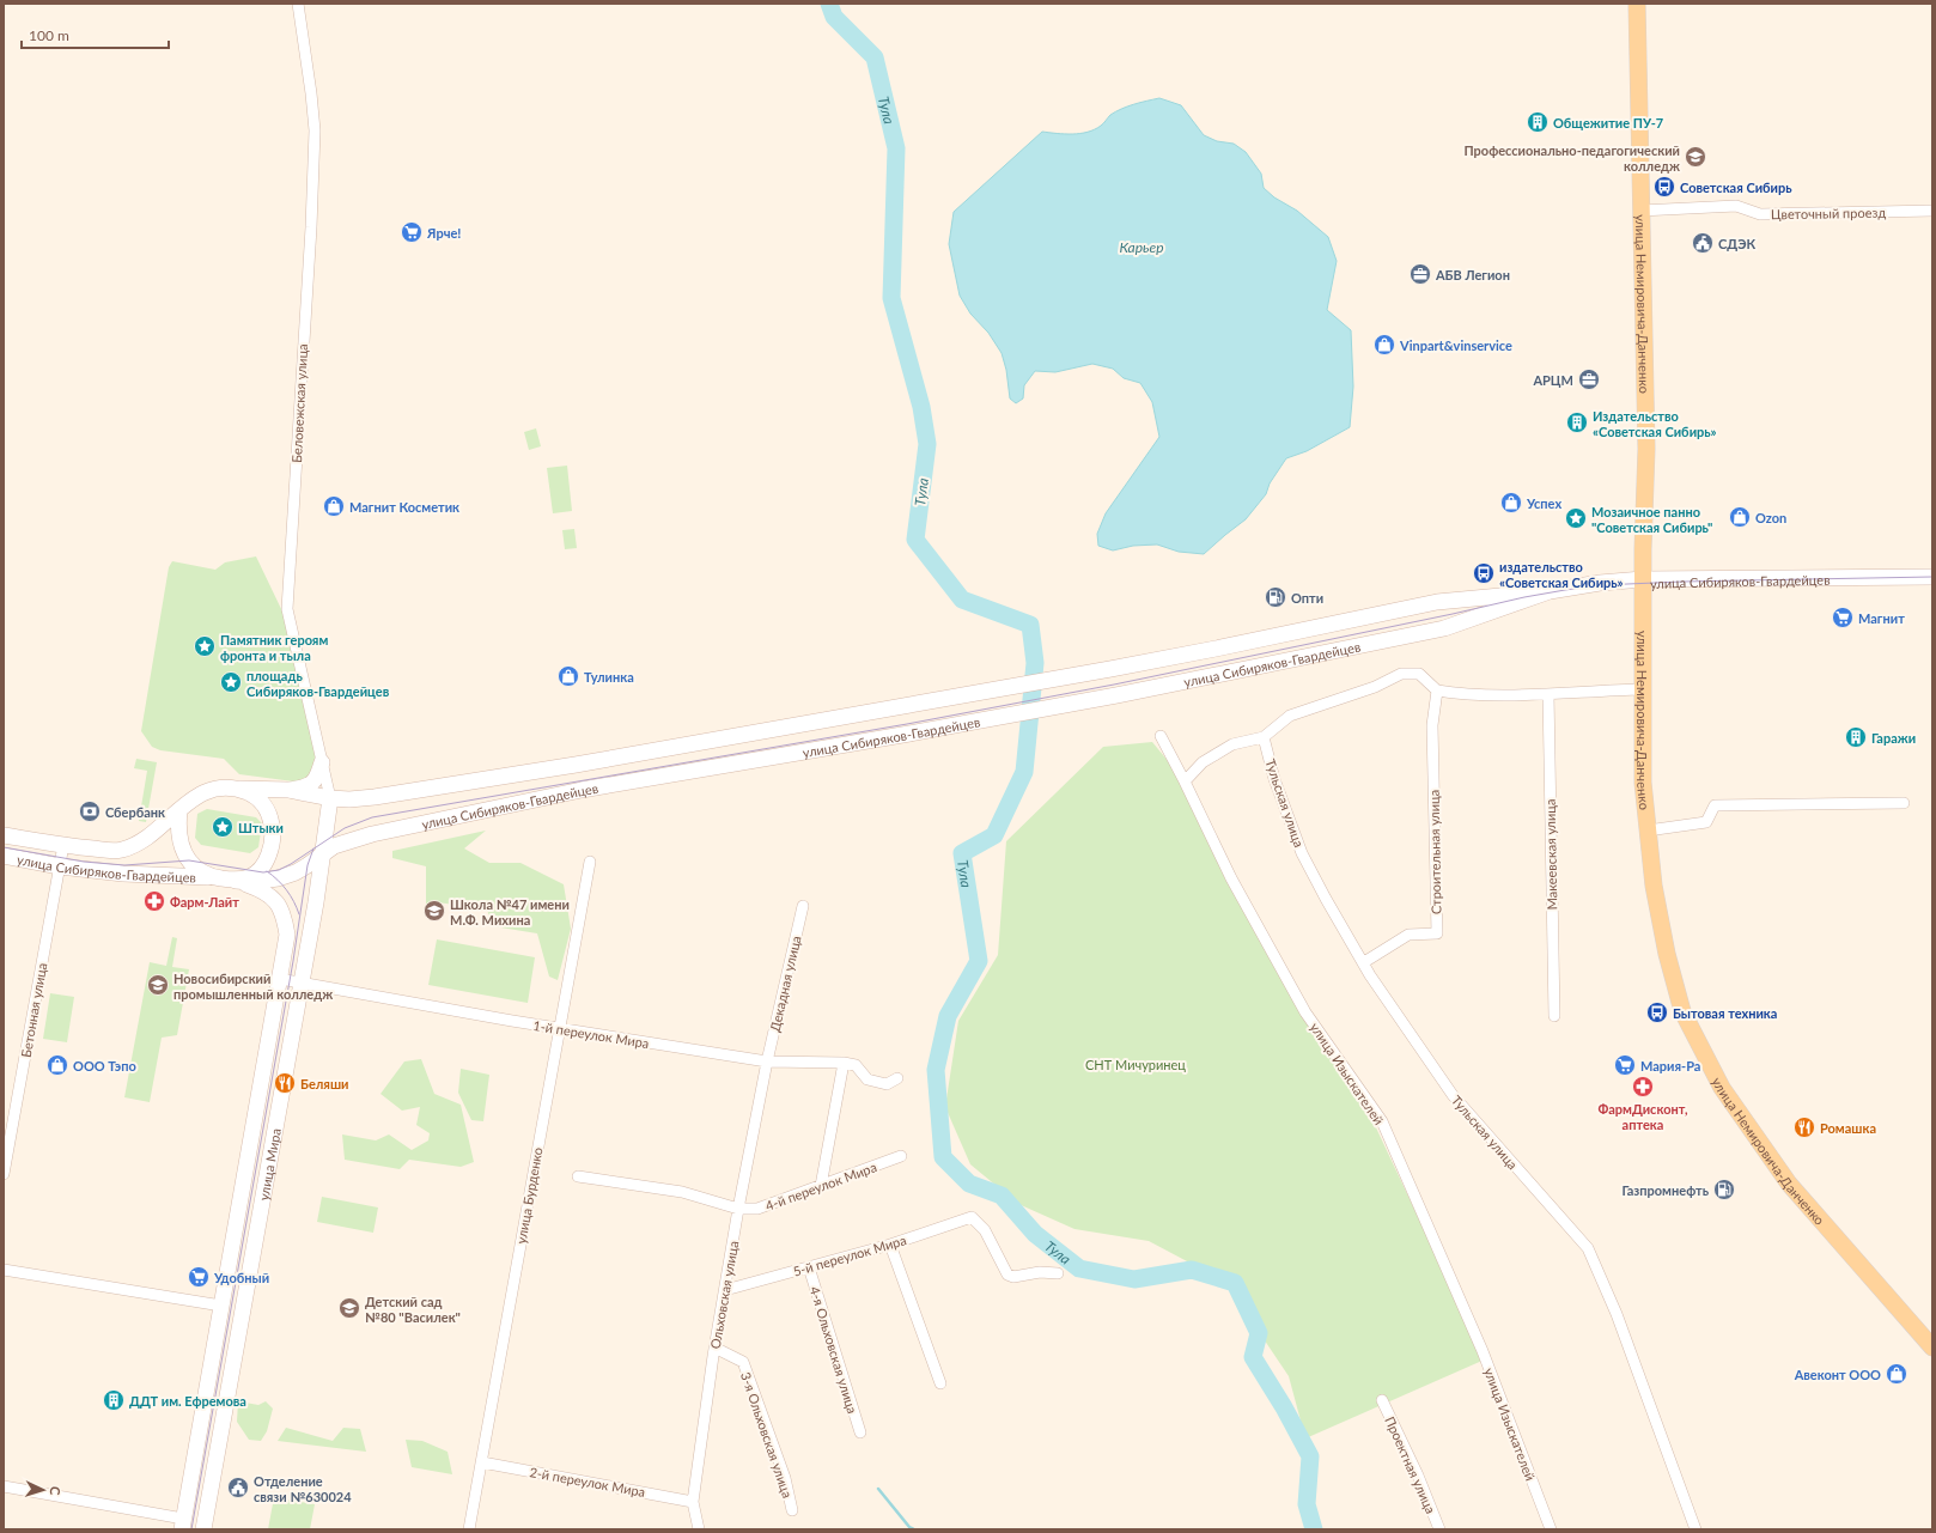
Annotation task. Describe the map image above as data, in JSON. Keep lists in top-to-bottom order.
{
  "streets": {
    "main road": ["улица Немировича-Данченко", "улица Сибиряков-Гвардейцев", "улица Мира"],
    "street": [
      "Цветочный проезд",
      "Беловежская улица",
      "Тульская улица",
      "Строительная улица",
      "Макеевская улица",
      "Декадная улица",
      "Бетонная улица",
      "1-й переулок Мира",
      "улица Изыскателей",
      "4-й переулок Мира",
      "улица Бурденко",
      "5-й переулок Мира",
      "Ольховская улица",
      "4-я Ольховская улица",
      "3-я Ольховская улица",
      "Проектная улица",
      "2-й переулок Мира"
    ]
  },
  "crossings": [
    ["Цветочный проезд", "улица Немировича-Данченко"],
    ["улица Немировича-Данченко", "улица Сибиряков-Гвардейцев"],
    ["Беловежская улица", "улица Сибиряков-Гвардейцев"],
    ["Беловежская улица", "улица Мира"],
    ["улица Сибиряков-Гвардейцев", "Бетонная улица"],
    ["улица Сибиряков-Гвардейцев", "улица Мира"],
    ["Тульская улица", "Строительная улица"],
    ["Декадная улица", "1-й переулок Мира"],
    ["Декадная улица", "Ольховская улица"],
    ["1-й переулок Мира", "улица Мира"],
    ["1-й переулок Мира", "улица Бурденко"],
    ["1-й переулок Мира", "Ольховская улица"],
    ["4-й переулок Мира", "Ольховская улица"],
    ["улица Бурденко", "2-й переулок Мира"],
    ["5-й переулок Мира", "Ольховская улица"],
    ["5-й переулок Мира", "4-я Ольховская улица"],
    ["Ольховская улица", "3-я Ольховская улица"],
    ["Ольховская улица", "2-й переулок Мира"]
  ],
  "water": ["Тула", "Карьер"],
  "parks": ["СНТ Мичуринец"],
  "places": {
    "building": [
      "Общежитие ПУ-7",
      "Издательство «Советская Сибирь»",
      "Гаражи",
      "ДДТ им. Ефремова"
    ],
    "school or university": [
      "Профессионально-педагогический колледж",
      "Школа №47 имени М.Ф. Михина",
      "Новосибирский промышленный колледж",
      "Детский сад №80 \"Василек\""
    ],
    "bus stop": ["Советская Сибирь", "издательство «Советская Сибирь»", "Бытовая техника"],
    "supermarket": [
      "Ярче!",
      "Магнит",
      "Мария-Ра",
      "Удобный"
    ],
    "public building": ["СДЭК", "Отделение связи №630024"],
    "office": ["АБВ Легион", "АРЦМ"],
    "shop": [
      "Vinpart&vinservice",
      "Успех",
      "Магнит Косметик",
      "Ozon",
      "Тулинка",
      "ООО Тэпо",
      "Авеконт ООО"
    ],
    "place": [
      "Мозаичное панно \"Советская Сибирь\"",
      "Памятник героям фронта и тыла",
      "площадь Сибиряков-Гвардейцев",
      "Штыки"
    ],
    "fuel station": ["Опти", "Газпромнефть"],
    "bank": ["Сбербанк"],
    "pharmacy": ["Фарм-Лайт", "ФармДисконт, аптека"],
    "restaurant": ["Беляши", "Ромашка"]
  },
  "scale_bar": "100 m",
  "north": "right"
}
